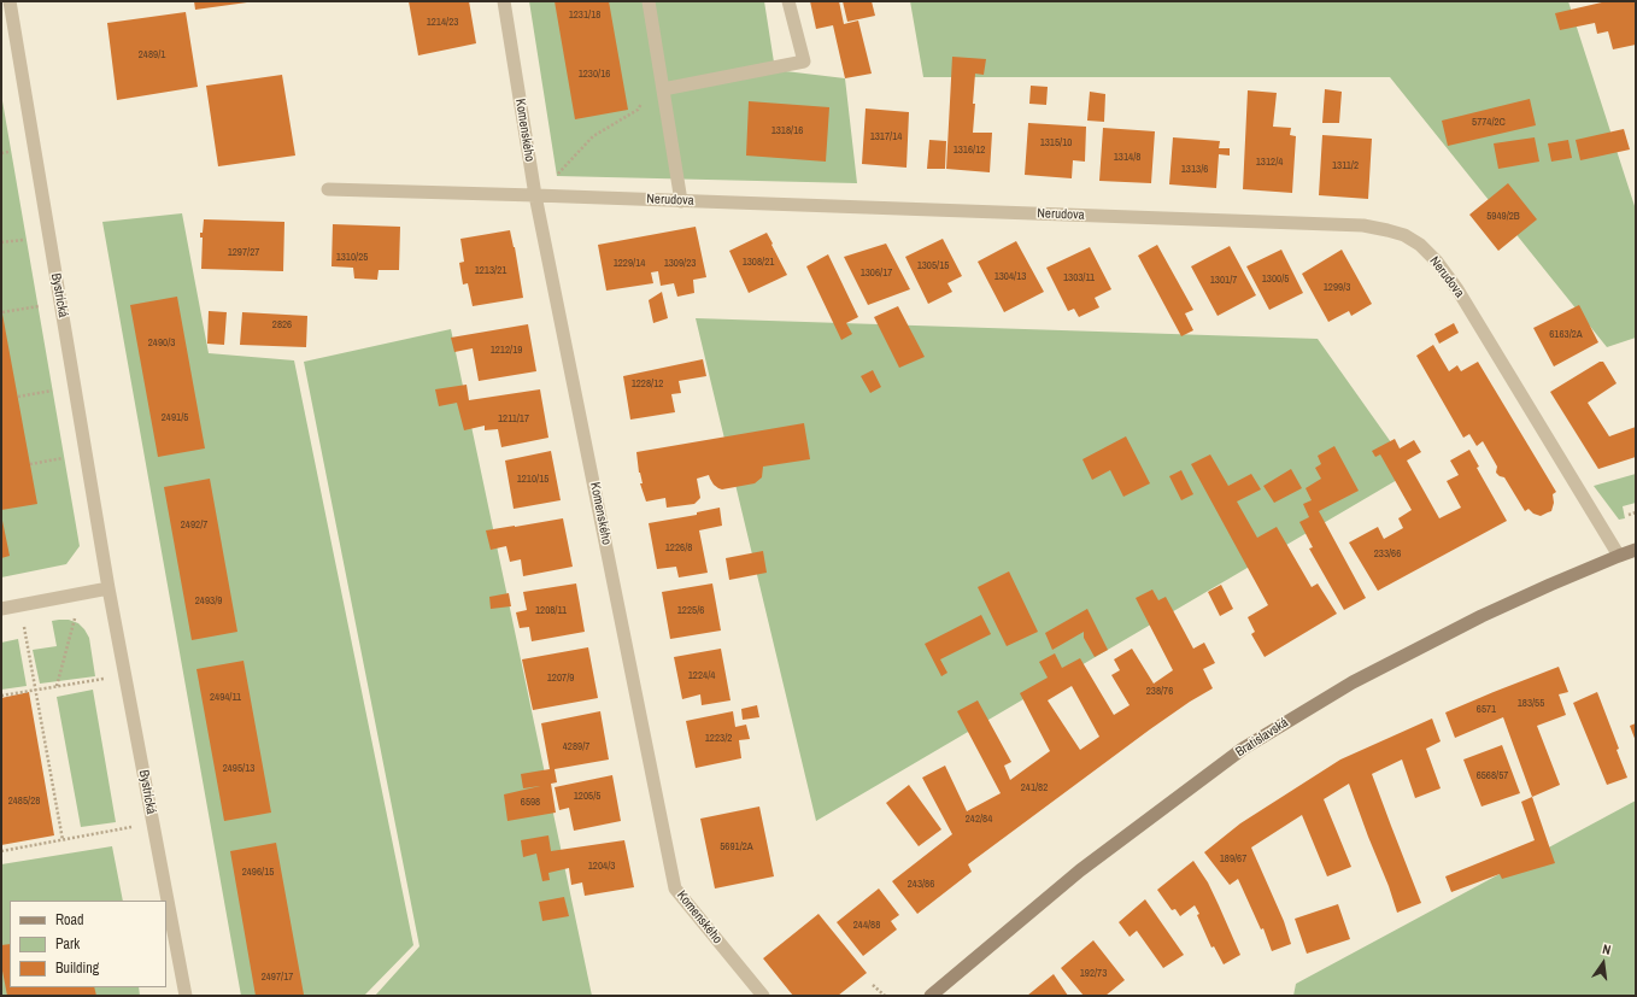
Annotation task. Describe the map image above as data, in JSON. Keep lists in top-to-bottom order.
{
  "streets": {
    "main road": ["Bratislavská"],
    "street": ["Komenského", "Nerudova", "Bystrická"]
  },
  "crossings": [
    ["Komenského", "Nerudova"],
    ["Nerudova", "Bratislavská"]
  ],
  "house_numbers": [
    "1231/18",
    "1214/23",
    "2489/1",
    "1230/16",
    "5774/2C",
    "1318/16",
    "1317/14",
    "1315/10",
    "1316/12",
    "1314/8",
    "1312/4",
    "1311/2",
    "1313/6",
    "5949/2B",
    "1297/27",
    "1310/25",
    "1308/21",
    "1229/14",
    "1309/23",
    "1305/15",
    "1213/21",
    "1306/17",
    "1304/13",
    "1303/11",
    "1300/5",
    "1301/7",
    "1299/3",
    "2826",
    "6163/2A",
    "2490/3",
    "1212/19",
    "1228/12",
    "2491/5",
    "1211/17",
    "1210/15",
    "2492/7",
    "1226/8",
    "233/66",
    "2493/9",
    "1208/11",
    "1225/6",
    "1224/4",
    "1207/9",
    "238/76",
    "2494/11",
    "183/55",
    "6571",
    "1223/2",
    "4289/7",
    "2495/13",
    "6568/57",
    "241/82",
    "1205/5",
    "2485/28",
    "6598",
    "242/84",
    "5691/2A",
    "189/67",
    "1204/3",
    "2496/15",
    "243/86",
    "244/88",
    "192/73",
    "2497/17"
  ],
  "legend": ["Road", "Park", "Building"],
  "north": "top"
}
